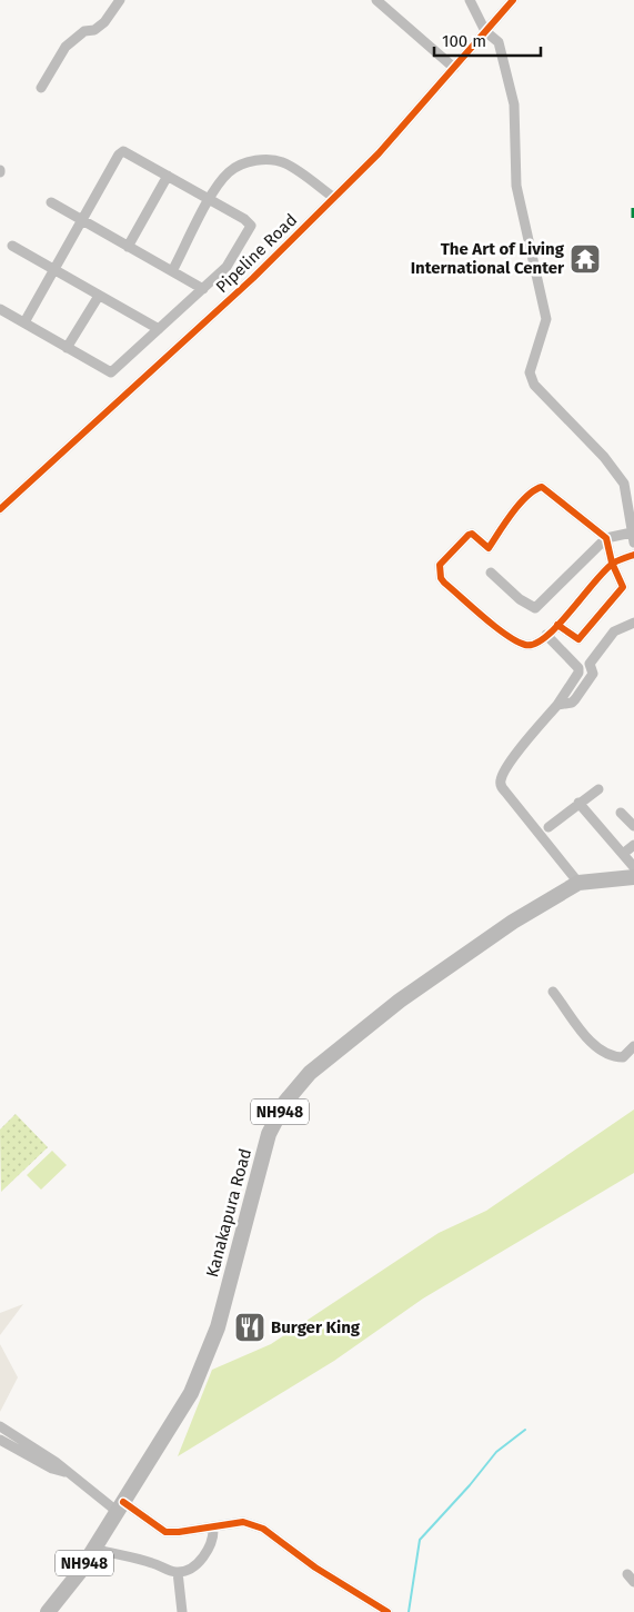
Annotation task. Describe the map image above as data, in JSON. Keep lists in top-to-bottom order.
{
  "streets": {
    "highway": ["NH948", "Kanakapura Road"],
    "street": ["Pipeline Road"]
  },
  "places": {
    "temple": ["The Art of Living International Center"],
    "restaurant": ["Burger King"]
  },
  "scale_bar": "100 m"
}
